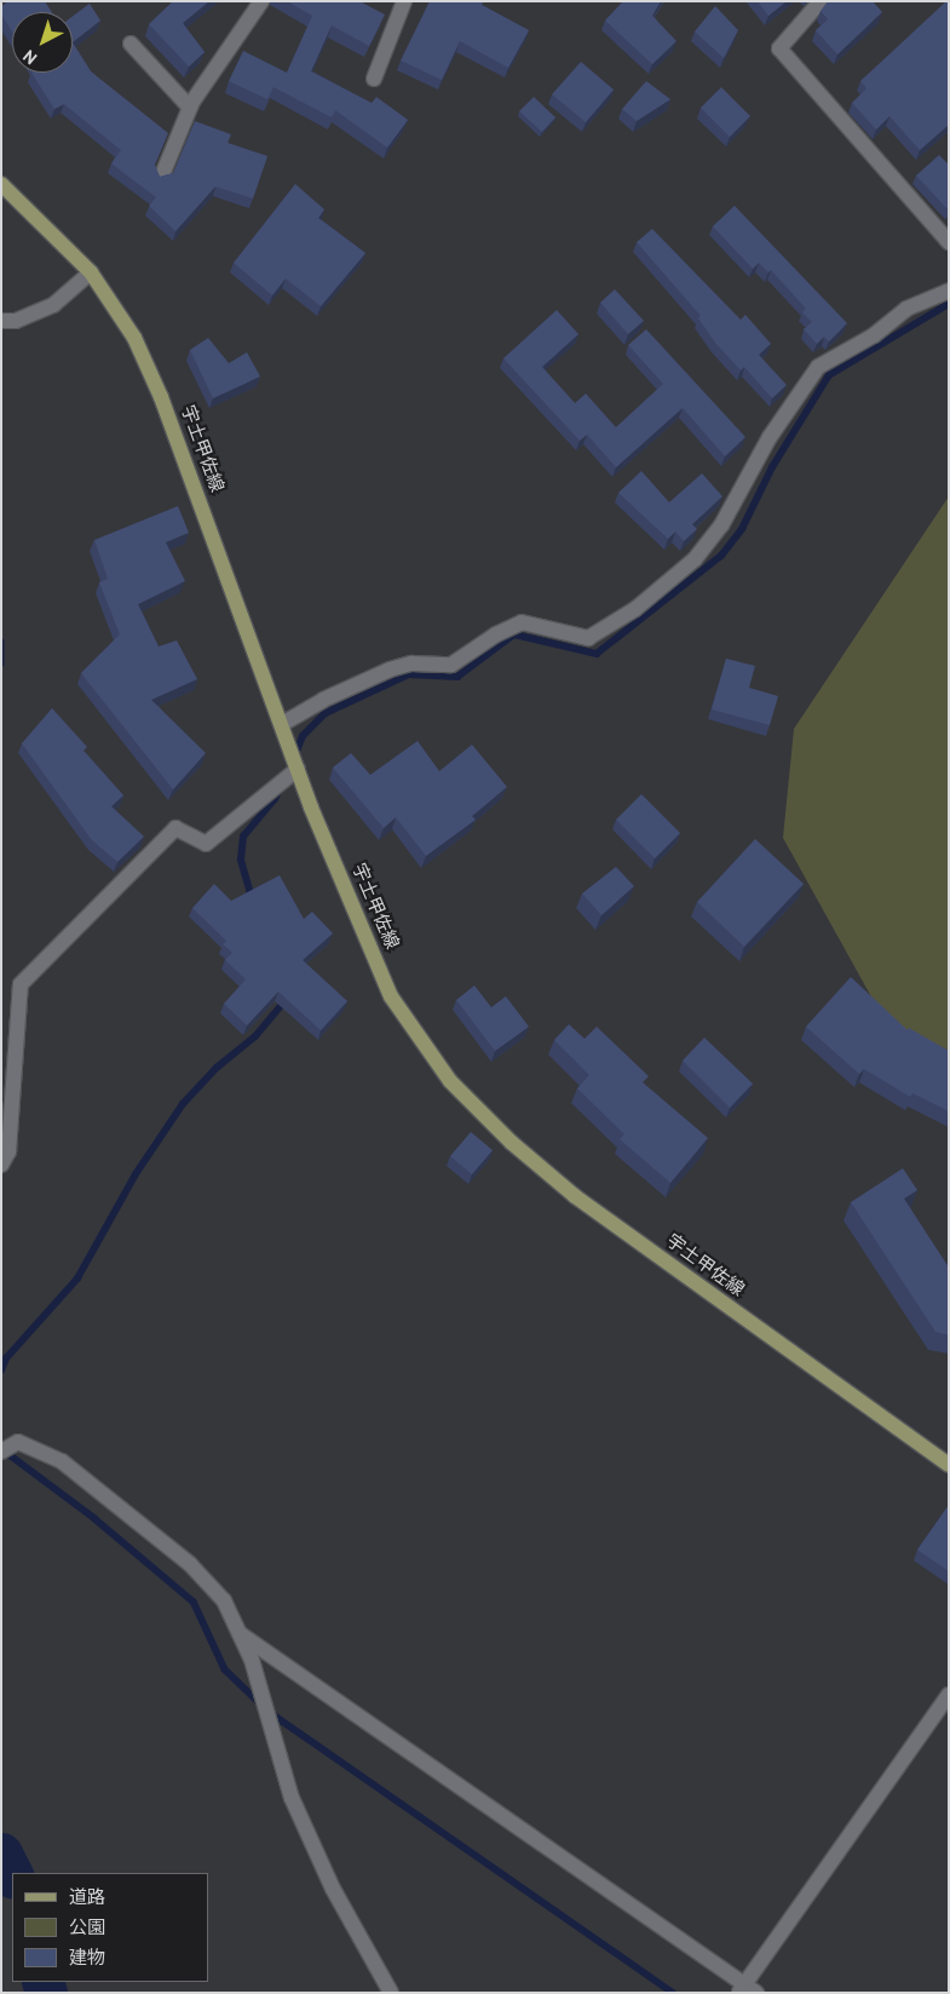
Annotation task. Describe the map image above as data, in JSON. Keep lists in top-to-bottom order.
{
  "streets": {
    "main road": ["宇土甲佐線"]
  },
  "legend": ["道路", "公園", "建物"],
  "north": "bottom left"
}
